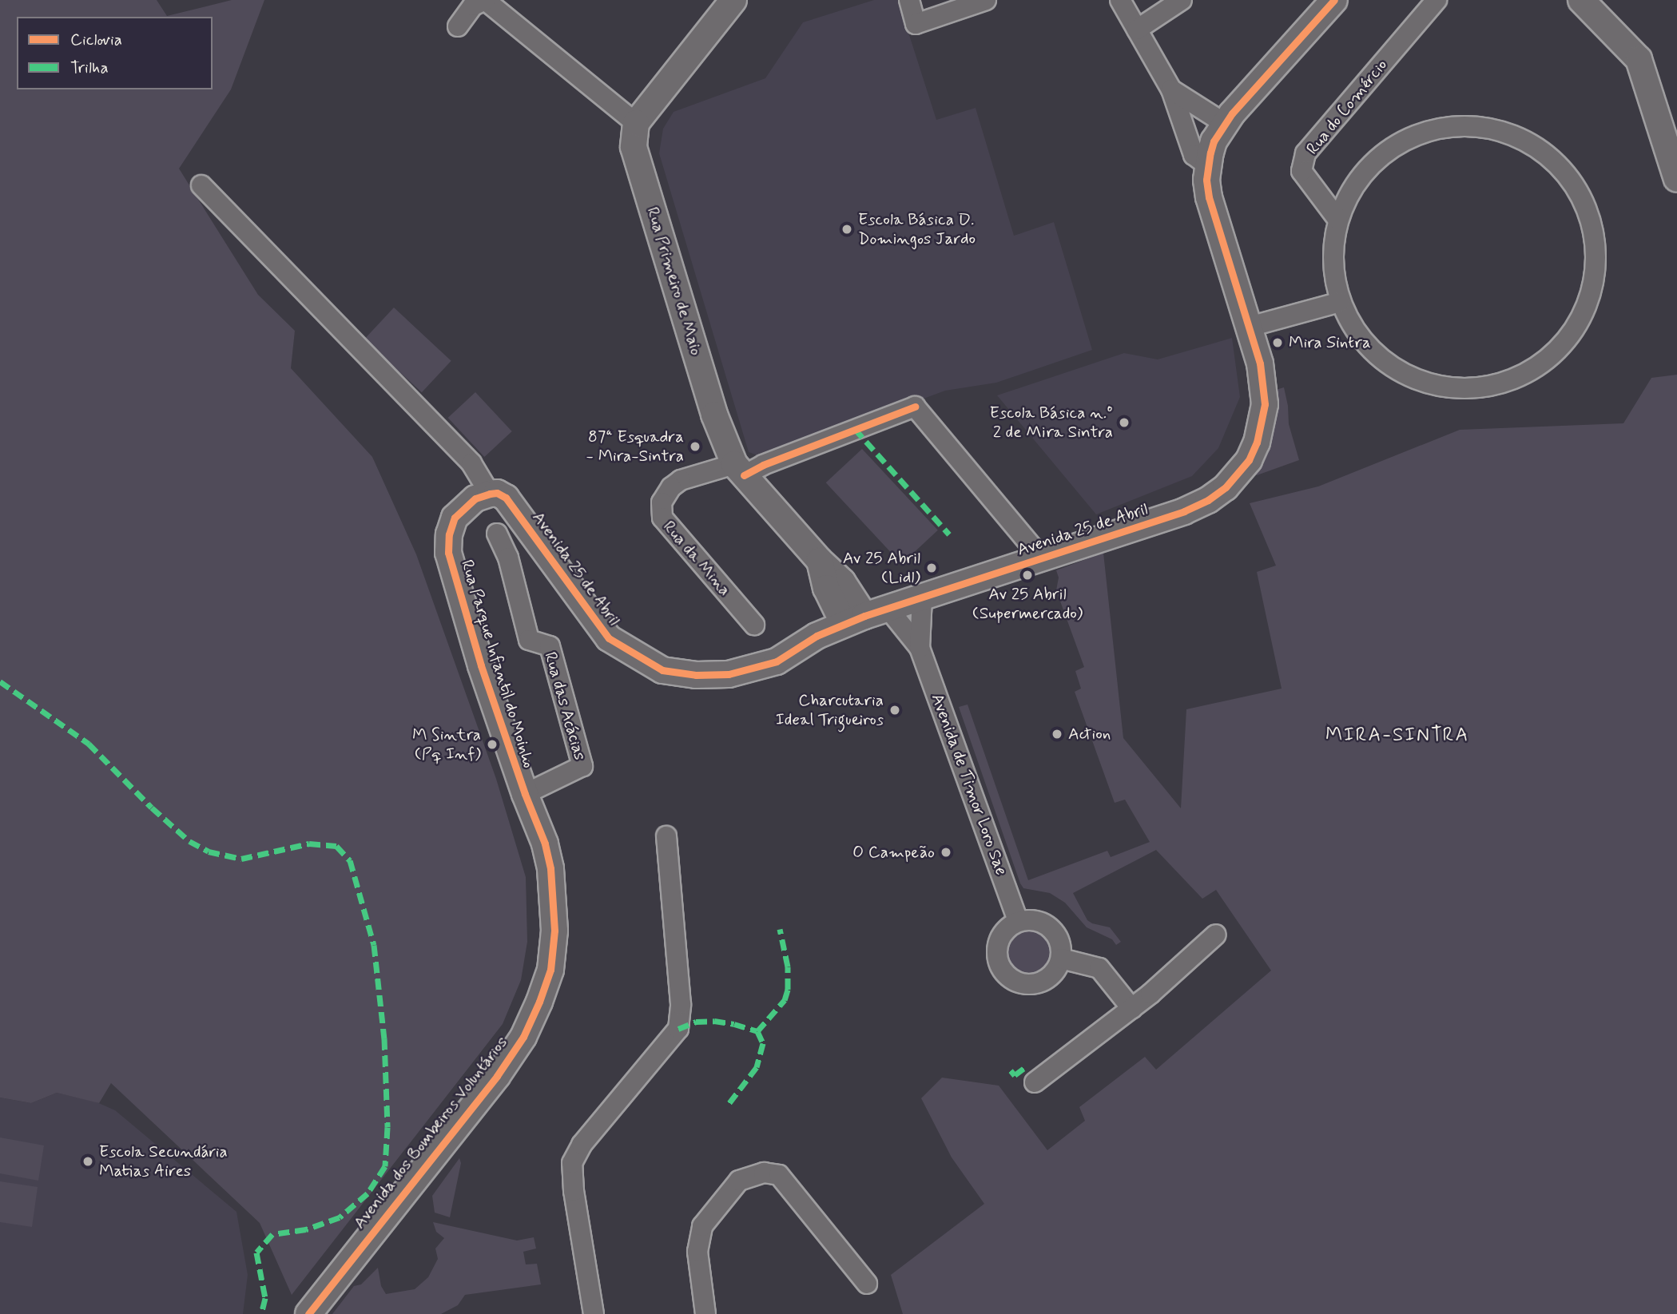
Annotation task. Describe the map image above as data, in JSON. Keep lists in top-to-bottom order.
{
  "streets": {
    "street": [
      "Rua do Comércio",
      "Rua Primeiro de Maio",
      "Avenida 25 de Abril",
      "Rua da Mina",
      "Rua Parque Infantil do Moinho",
      "Rua das Acácias",
      "Avenida de Timor Loro Sae",
      "Avenida dos Bombeiros Voluntários"
    ]
  },
  "crossings": [
    ["Rua Primeiro de Maio", "Avenida 25 de Abril"],
    ["Rua Primeiro de Maio", "Rua da Mina"],
    ["Rua Primeiro de Maio", "Avenida de Timor Loro Sae"],
    ["Avenida 25 de Abril", "Rua da Mina"],
    ["Avenida 25 de Abril", "Rua Parque Infantil do Moinho"],
    ["Avenida 25 de Abril", "Avenida de Timor Loro Sae"],
    ["Rua Parque Infantil do Moinho", "Rua das Acácias"],
    ["Rua Parque Infantil do Moinho", "Avenida dos Bombeiros Voluntários"],
    ["Rua das Acácias", "Avenida dos Bombeiros Voluntários"]
  ],
  "districts": ["MIRA-SINTRA"],
  "places": [
    "Escola Básica D. Domingos Jardo",
    "Mira Sintra",
    "Escola Básica n.º 2 de Mira Sintra",
    "87ª Esquadra - Mira-Sintra",
    "Av 25 Abril (Lidl)",
    "Av 25 Abril (Supermercado)",
    "Charcutaria Ideal Trigueiros",
    "Action",
    "M Sintra (Pq Inf)",
    "O Campeão",
    "Escola Secundária Matias Aires"
  ],
  "legend": ["Ciclovia", "Trilha"]
}
